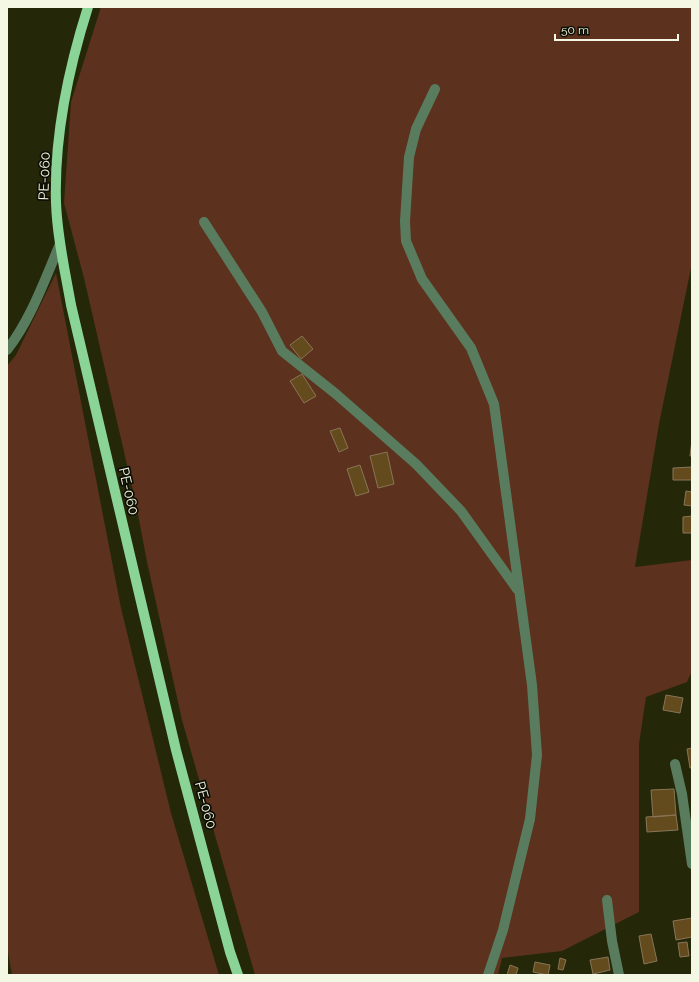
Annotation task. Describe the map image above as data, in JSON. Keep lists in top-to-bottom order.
{
  "streets": {
    "main road": ["PE-060"]
  },
  "scale_bar": "50 m"
}
